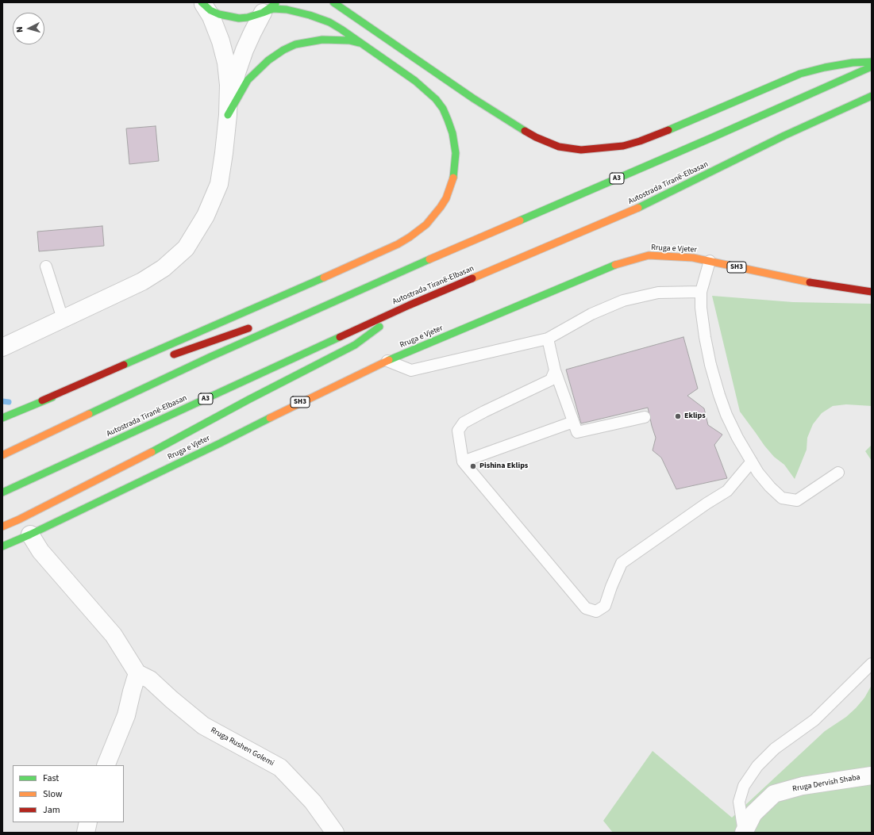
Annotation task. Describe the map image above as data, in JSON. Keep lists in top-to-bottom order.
{
  "streets": {
    "main road": [
      "A3",
      "Autostrada Tiranë-Elbasan",
      "Rruga e Vjeter",
      "SH3"
    ],
    "street": ["Rruga Rushen Golemi", "Rruga Dervish Shaba"]
  },
  "crossings": [
    ["Rruga e Vjeter", "Rruga Rushen Golemi"]
  ],
  "places": ["Eklips", "Pishina Eklips"],
  "legend": ["Fast", "Slow", "Jam"],
  "north": "left"
}
